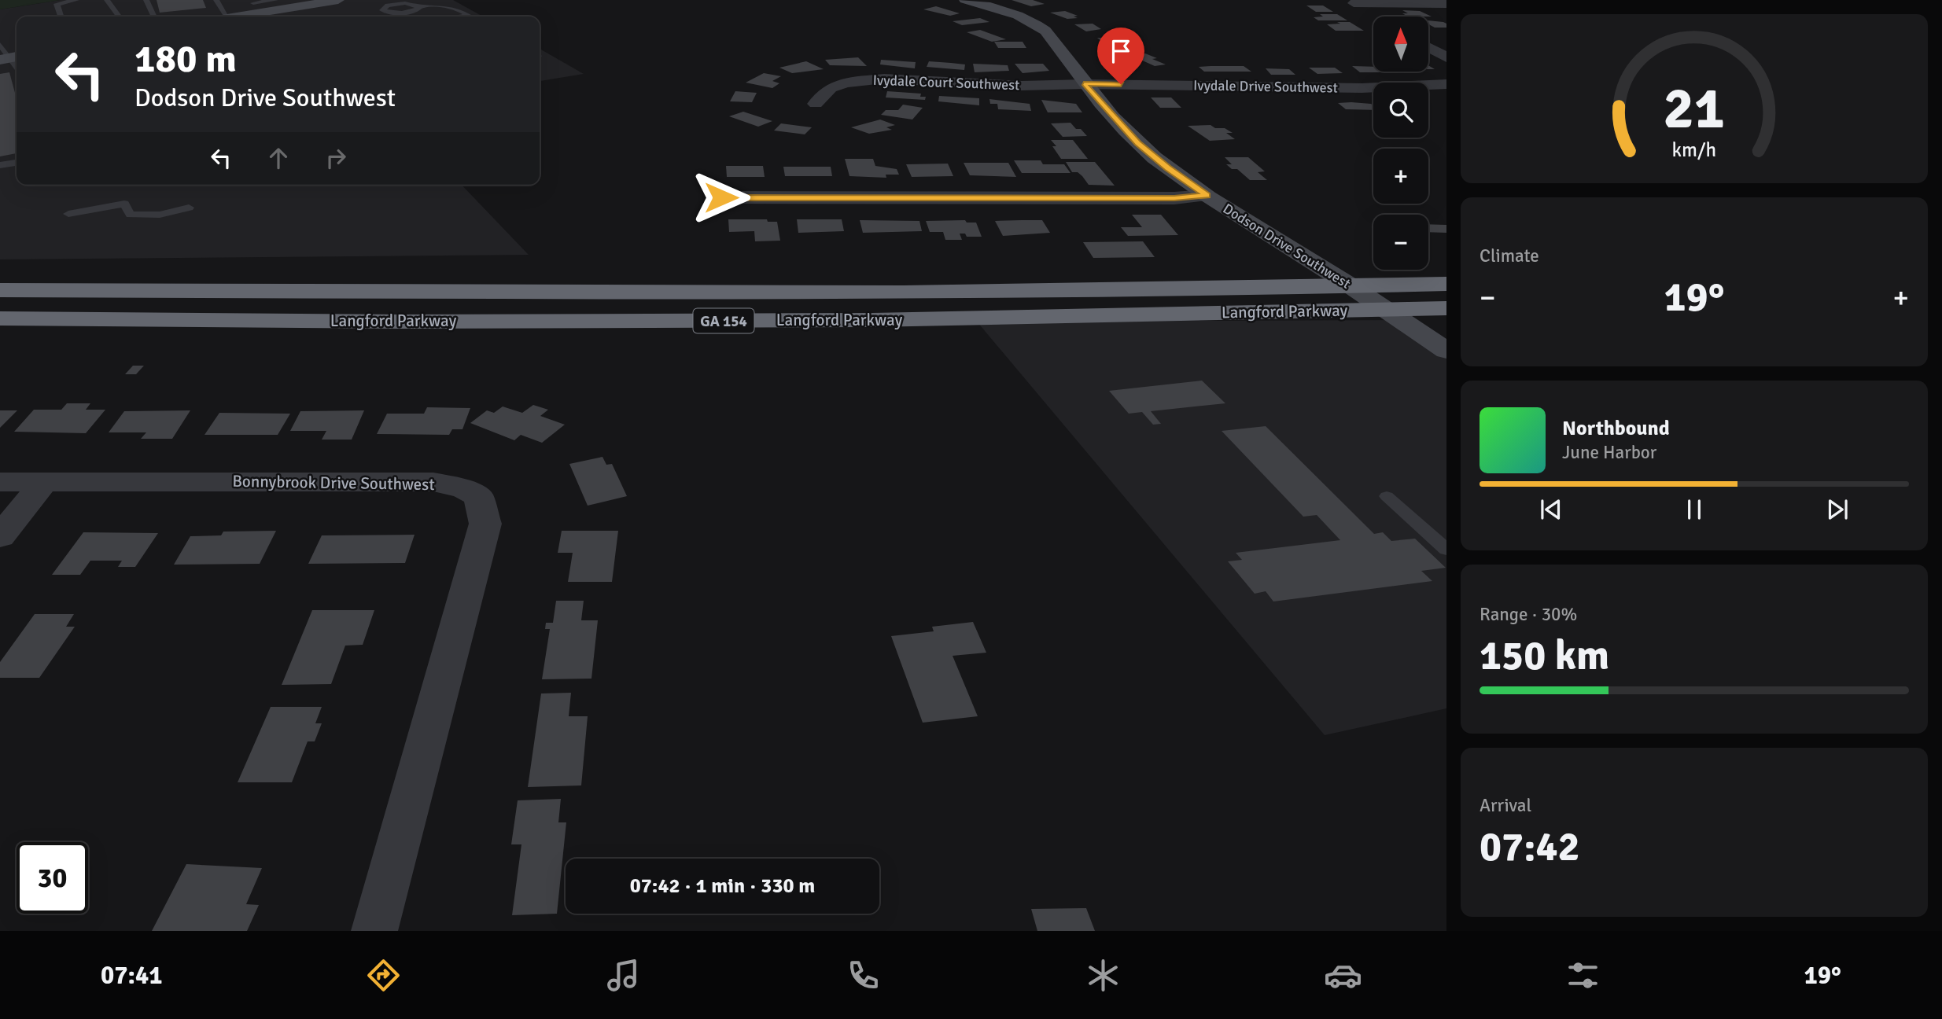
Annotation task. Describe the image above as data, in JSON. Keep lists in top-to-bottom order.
{
  "streets": {
    "highway": ["Langford Parkway", "GA 154"],
    "street": [
      "Ivydale Court Southwest",
      "Ivydale Drive Southwest",
      "Dodson Drive Southwest",
      "Bonnybrook Drive Southwest"
    ]
  },
  "crossings": [
    ["Ivydale Court Southwest", "Ivydale Drive Southwest"],
    ["Ivydale Court Southwest", "Dodson Drive Southwest"],
    ["Ivydale Drive Southwest", "Dodson Drive Southwest"]
  ],
  "north": "top",
  "page": {
    "map_buttons": ["+", "−"],
    "turn": ["180 m", "Dodson Drive Southwest"],
    "tile": [
      "Climate",
      ["Range · 30%", "150 km"],
      ["Arrival", "07:42"]
    ],
    "heat": ["−", "19°", "+"],
    "song": ["Northbound", "June Harbor"],
    "limit": "30",
    "trip": "07:42 · 1 min · 330 m",
    "tabs": ["07:41", "19°"],
    "gauge": ["21", "km/h"]
  }
}
